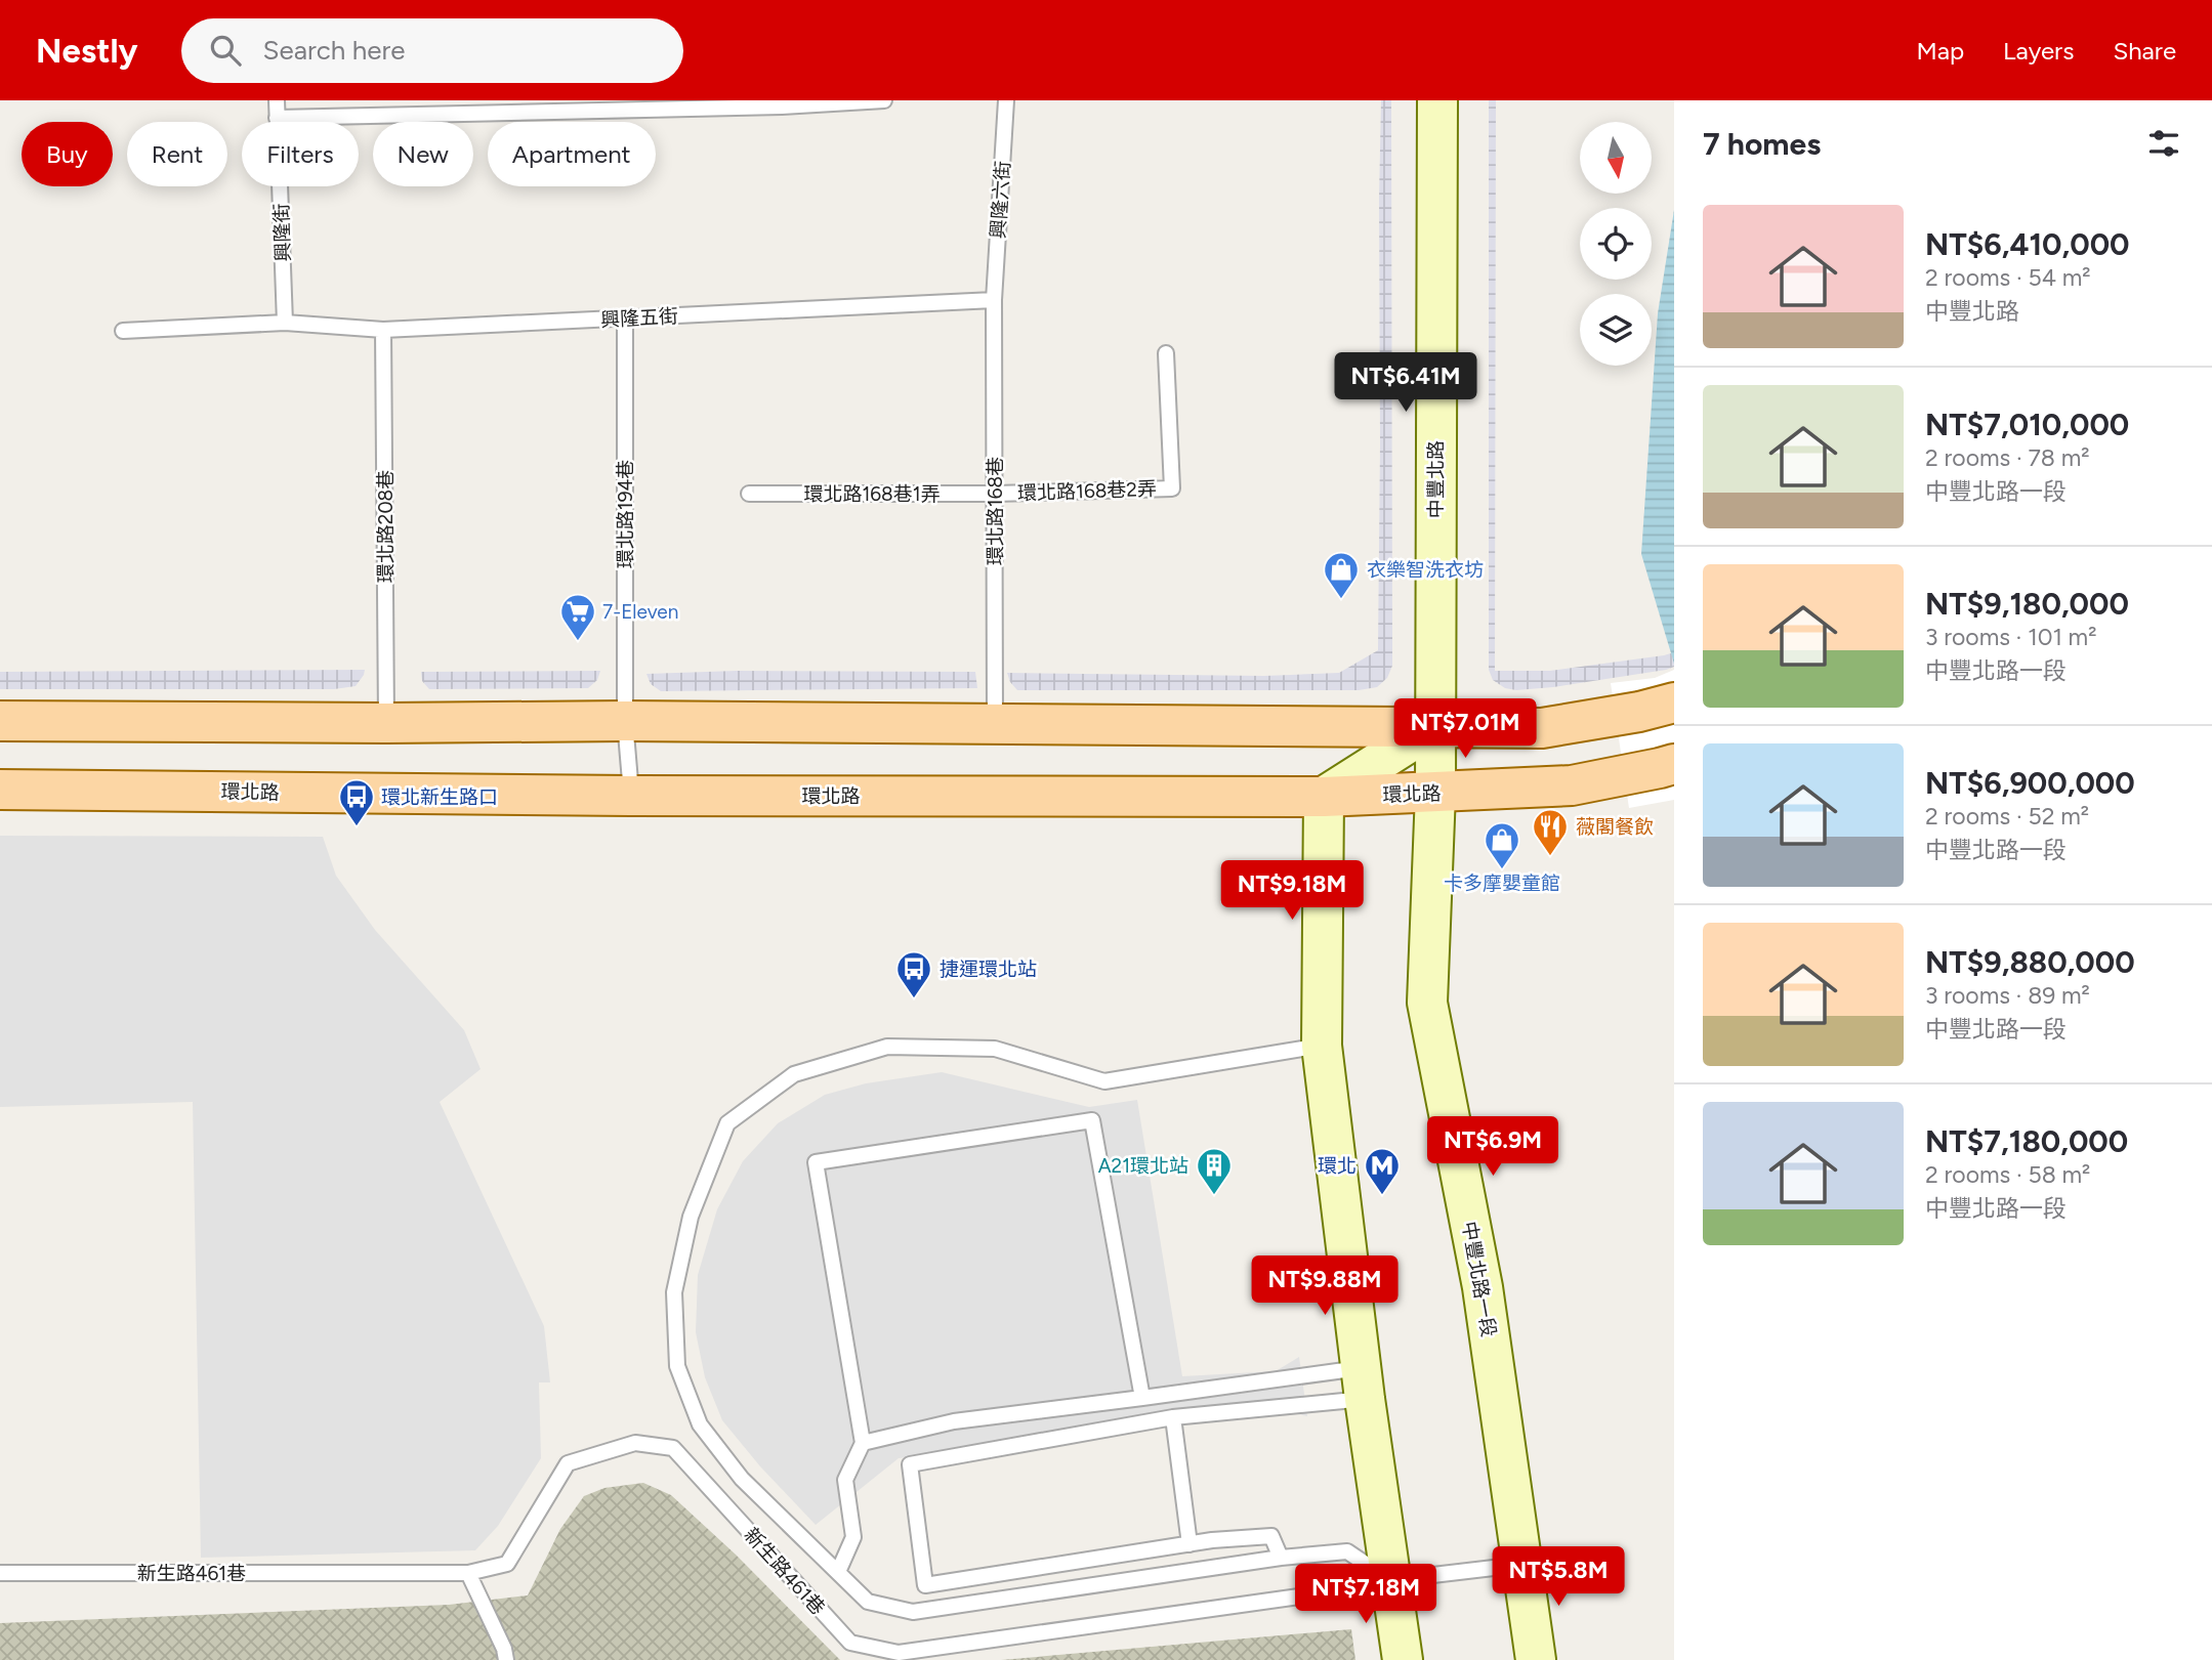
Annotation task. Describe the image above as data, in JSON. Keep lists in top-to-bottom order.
{
  "streets": {
    "main road": ["中豐北路", "環北路", "中豐北路一段"],
    "lane": [
      "興隆六街",
      "興隆街",
      "興隆五街",
      "環北路168巷2弄",
      "環北路168巷1弄",
      "環北路168巷",
      "環北路194巷",
      "環北路208巷",
      "新生路461巷"
    ]
  },
  "crossings": [
    ["興隆六街", "興隆五街"],
    ["興隆六街", "環北路168巷"],
    ["興隆街", "興隆五街"],
    ["興隆五街", "環北路168巷"],
    ["興隆五街", "環北路194巷"],
    ["興隆五街", "環北路208巷"],
    ["中豐北路", "中豐北路一段"],
    ["環北路168巷2弄", "環北路168巷1弄"],
    ["環北路168巷2弄", "環北路168巷"],
    ["環北路168巷1弄", "環北路168巷"],
    ["環北路194巷", "環北路"],
    ["環北路", "中豐北路一段"],
    ["中豐北路一段", "新生路461巷"]
  ],
  "places": {
    "shop": ["衣樂智洗衣坊", "卡多摩嬰童館"],
    "supermarket": ["7-Eleven"],
    "bus stop": ["環北新生路口", "捷運環北站"],
    "restaurant": ["薇閣餐飲"],
    "building": ["A21環北站"],
    "metro station": ["環北"]
  },
  "north": "bottom",
  "page": {
    "header": "Nestly",
    "search": "Search here",
    "nav": ["Map", "Layers", "Share"],
    "heading": "7 homes",
    "chip": [
      "Buy",
      "Rent",
      "Filters",
      "New",
      "Apartment"
    ],
    "list": [
      {
        "name": "NT$6,410,000",
        "note": "2 rooms · 54 m² · 中豐北路"
      },
      {
        "name": "NT$7,010,000",
        "note": "2 rooms · 78 m² · 中豐北路一段"
      },
      {
        "name": "NT$9,180,000",
        "note": "3 rooms · 101 m² · 中豐北路一段"
      },
      {
        "name": "NT$6,900,000",
        "note": "2 rooms · 52 m² · 中豐北路一段"
      },
      {
        "name": "NT$9,880,000",
        "note": "3 rooms · 89 m² · 中豐北路一段"
      },
      {
        "name": "NT$7,180,000",
        "note": "2 rooms · 58 m² · 中豐北路一段"
      }
    ],
    "price": [
      "NT$6.41M",
      "NT$7.01M",
      "NT$9.18M",
      "NT$6.9M",
      "NT$9.88M",
      "NT$5.8M",
      "NT$7.18M"
    ]
  }
}
